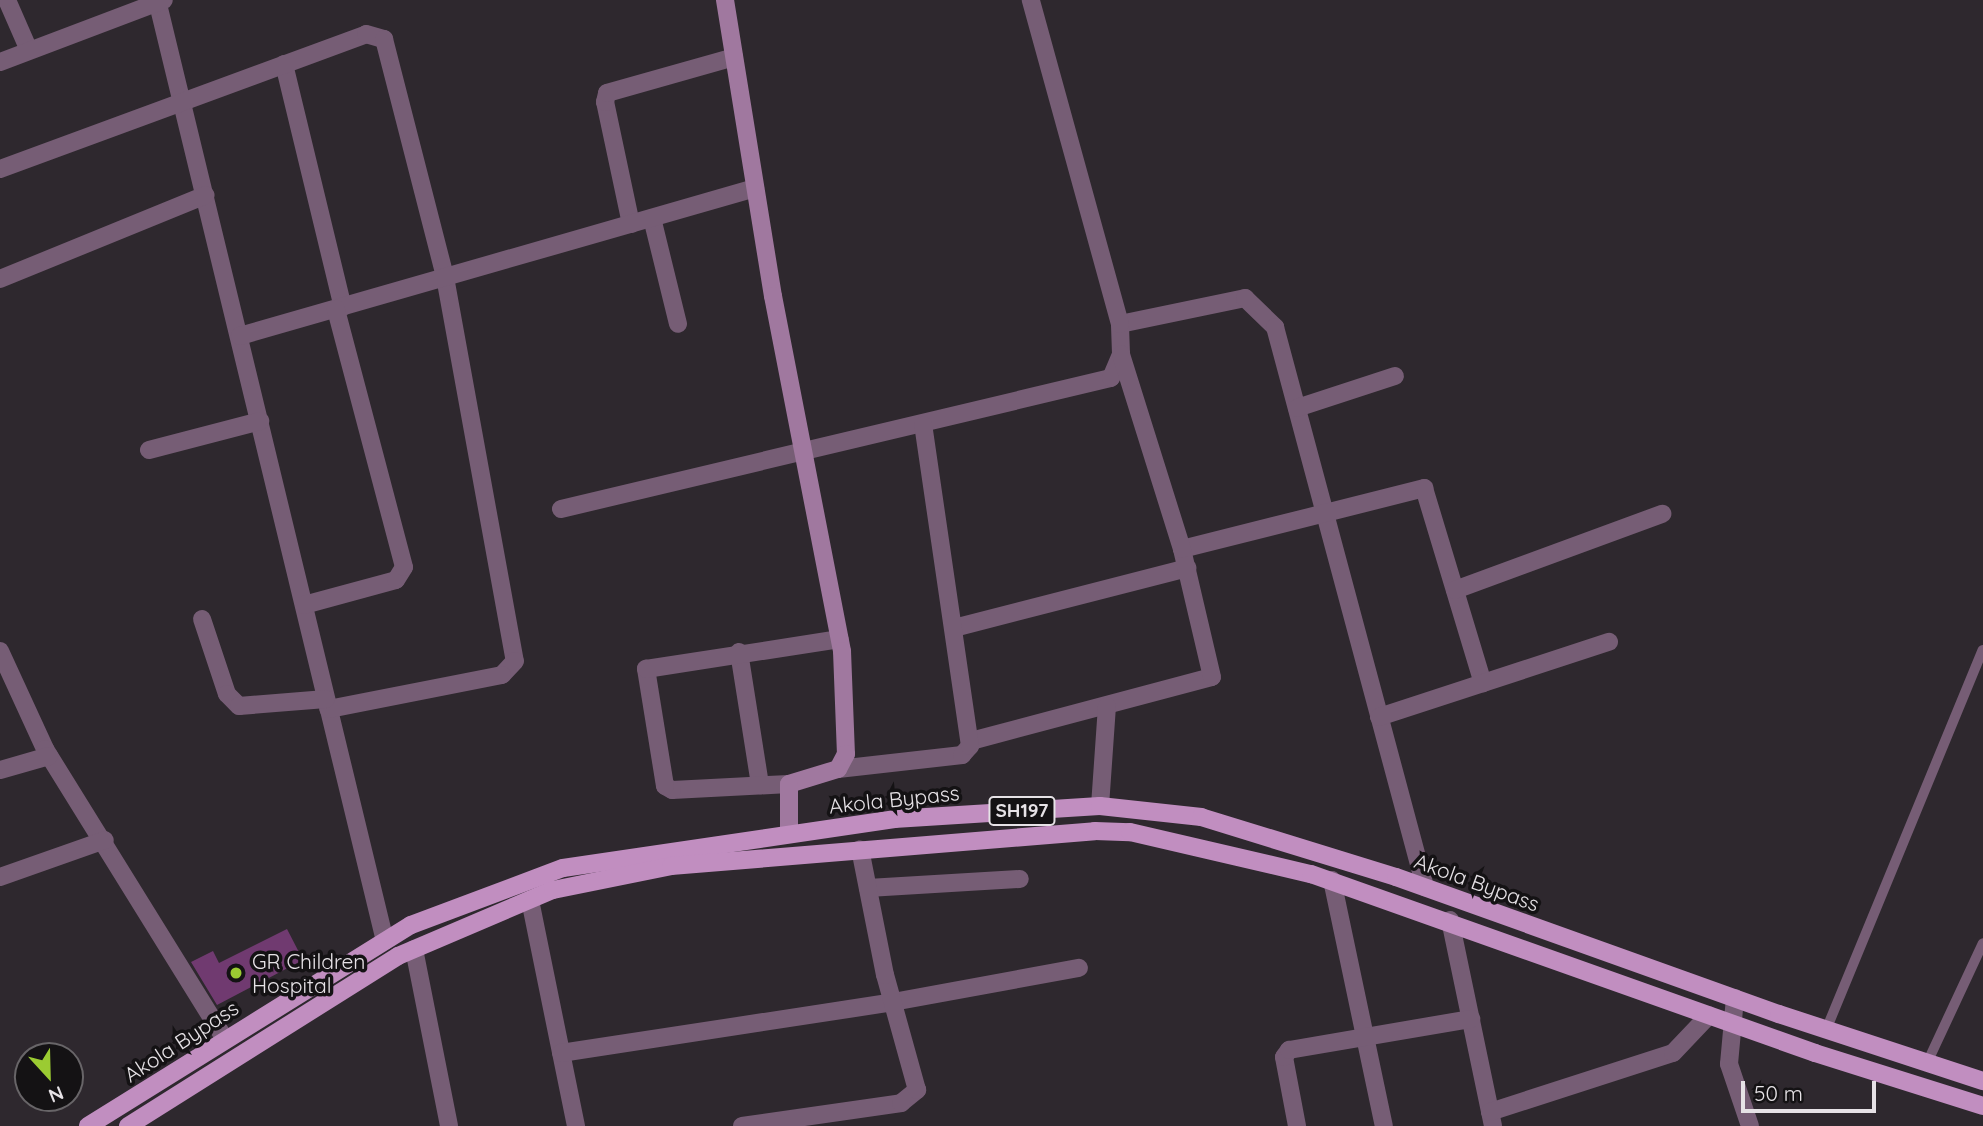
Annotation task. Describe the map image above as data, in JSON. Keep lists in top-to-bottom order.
{
  "streets": {
    "main road": ["Akola Bypass", "SH197"]
  },
  "places": ["GR Children Hospital"],
  "scale_bar": "50 m",
  "north": "bottom"
}
